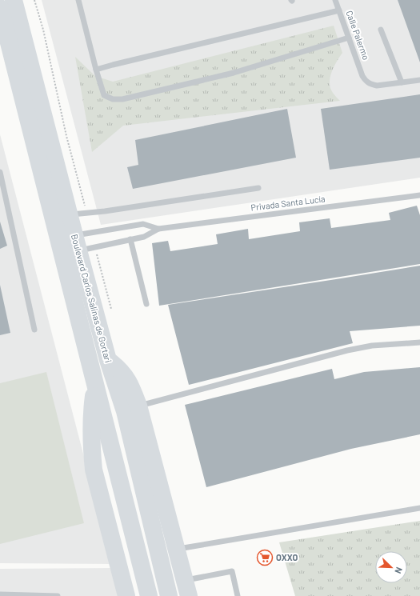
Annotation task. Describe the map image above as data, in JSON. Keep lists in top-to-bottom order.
{
  "streets": {
    "main road": ["Boulevard Carlos Salinas de Gortari"],
    "lane": ["Calle Palermo", "Privada Santa Lucía"]
  },
  "crossings": [
    ["Privada Santa Lucía", "Boulevard Carlos Salinas de Gortari"]
  ],
  "places": {
    "supermarket": ["OXXO"]
  },
  "north": "bottom right"
}
